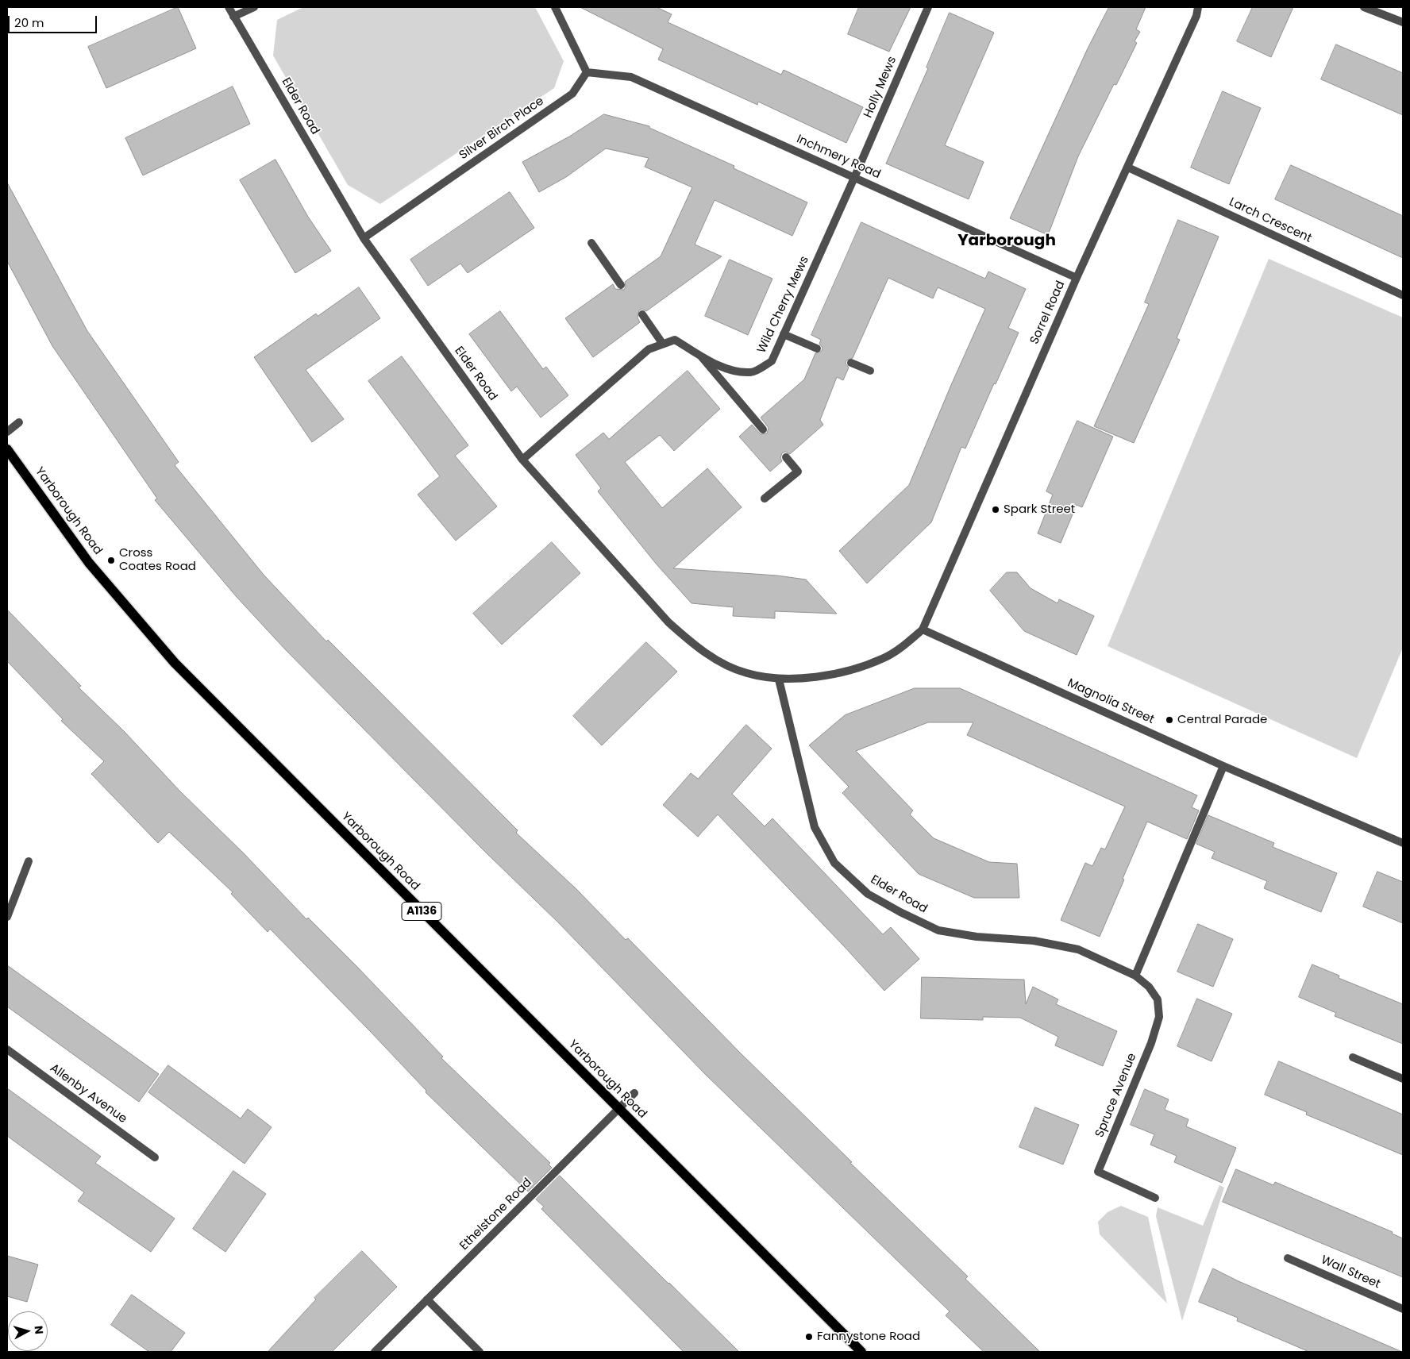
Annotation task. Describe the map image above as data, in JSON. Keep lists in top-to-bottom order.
{
  "streets": {
    "main road": ["Yarborough Road", "A1136"],
    "street": [
      "Holly Mews",
      "Elder Road",
      "Silver Birch Place",
      "Inchmery Road",
      "Larch Crescent",
      "Wild Cherry Mews",
      "Sorrel Road",
      "Magnolia Street",
      "Allenby Avenue",
      "Spruce Avenue",
      "Ethelstone Road",
      "Wall Street"
    ]
  },
  "crossings": [
    ["Holly Mews", "Inchmery Road"],
    ["Holly Mews", "Wild Cherry Mews"],
    ["Elder Road", "Silver Birch Place"],
    ["Elder Road", "Sorrel Road"],
    ["Elder Road", "Magnolia Street"],
    ["Elder Road", "Spruce Avenue"],
    ["Silver Birch Place", "Inchmery Road"],
    ["Inchmery Road", "Wild Cherry Mews"],
    ["Inchmery Road", "Sorrel Road"],
    ["Larch Crescent", "Sorrel Road"],
    ["Sorrel Road", "Magnolia Street"],
    ["Yarborough Road", "Ethelstone Road"]
  ],
  "districts": ["Yarborough"],
  "places": [
    "Spark Street",
    "Cross Coates Road",
    "Central Parade",
    "Fannystone Road"
  ],
  "scale_bar": "20 m",
  "north": "right"
}
